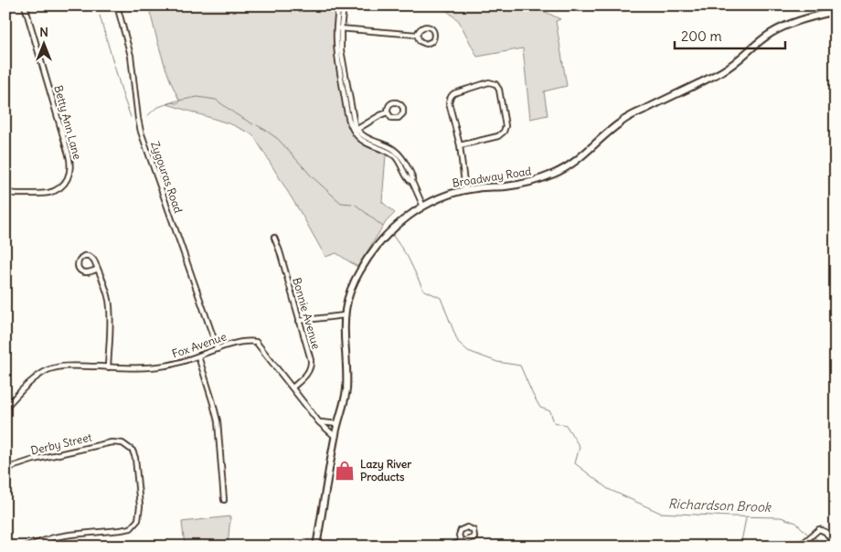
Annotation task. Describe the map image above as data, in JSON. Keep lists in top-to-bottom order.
{
  "streets": {
    "main road": ["Broadway Road"],
    "street": [
      "Betty Ann Lane",
      "Zygouras Road",
      "Bonnie Avenue",
      "Fox Avenue",
      "Derby Street"
    ]
  },
  "crossings": [
    ["Zygouras Road", "Fox Avenue"],
    ["Broadway Road", "Fox Avenue"],
    ["Bonnie Avenue", "Fox Avenue"]
  ],
  "water": ["Richardson Brook"],
  "places": {
    "shop": ["Lazy River Products"]
  },
  "scale_bar": "200 m",
  "north": "top"
}
